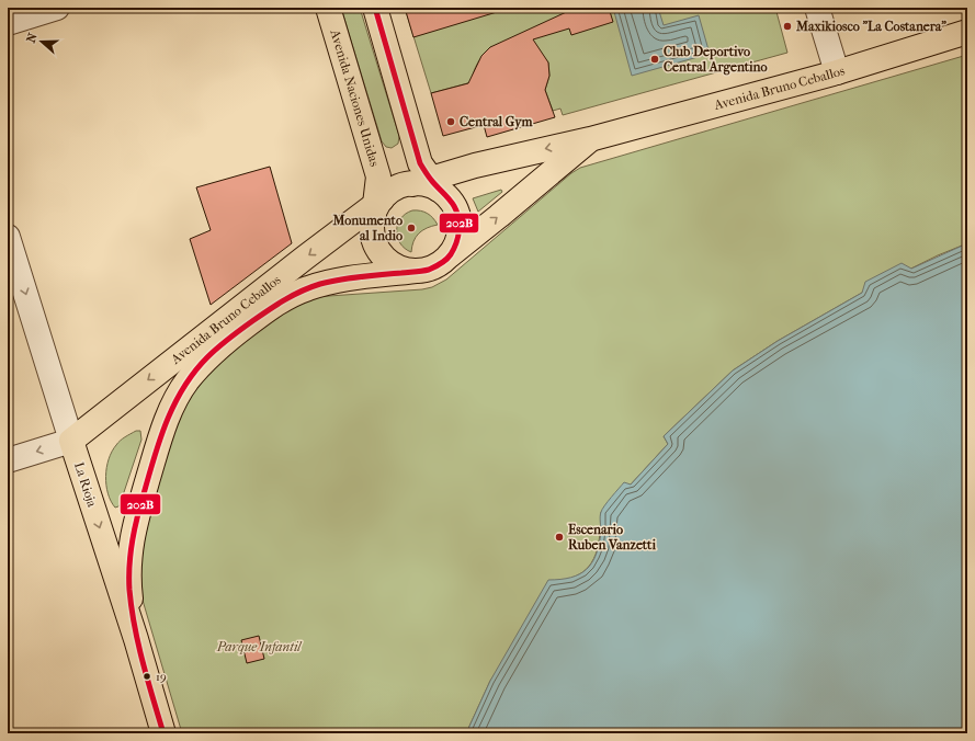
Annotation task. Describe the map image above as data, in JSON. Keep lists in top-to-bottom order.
{
  "streets": {
    "main road": ["Avenida Bruno Ceballos", "Avenida Naciones Unidas", "La Rioja"]
  },
  "crossings": [
    ["Avenida Bruno Ceballos", "Avenida Naciones Unidas"],
    ["Avenida Bruno Ceballos", "La Rioja"]
  ],
  "one_way": ["La Rioja"],
  "parks": ["Parque Infantil"],
  "places": [
    "Maxikiosco \"La Costanera\"",
    "Club Deportivo Central Argentino",
    "Central Gym",
    "Monumento al Indio",
    "Escenario Ruben Vanzetti",
    "19"
  ],
  "lines": ["transit line 202B"],
  "north": "left"
}
